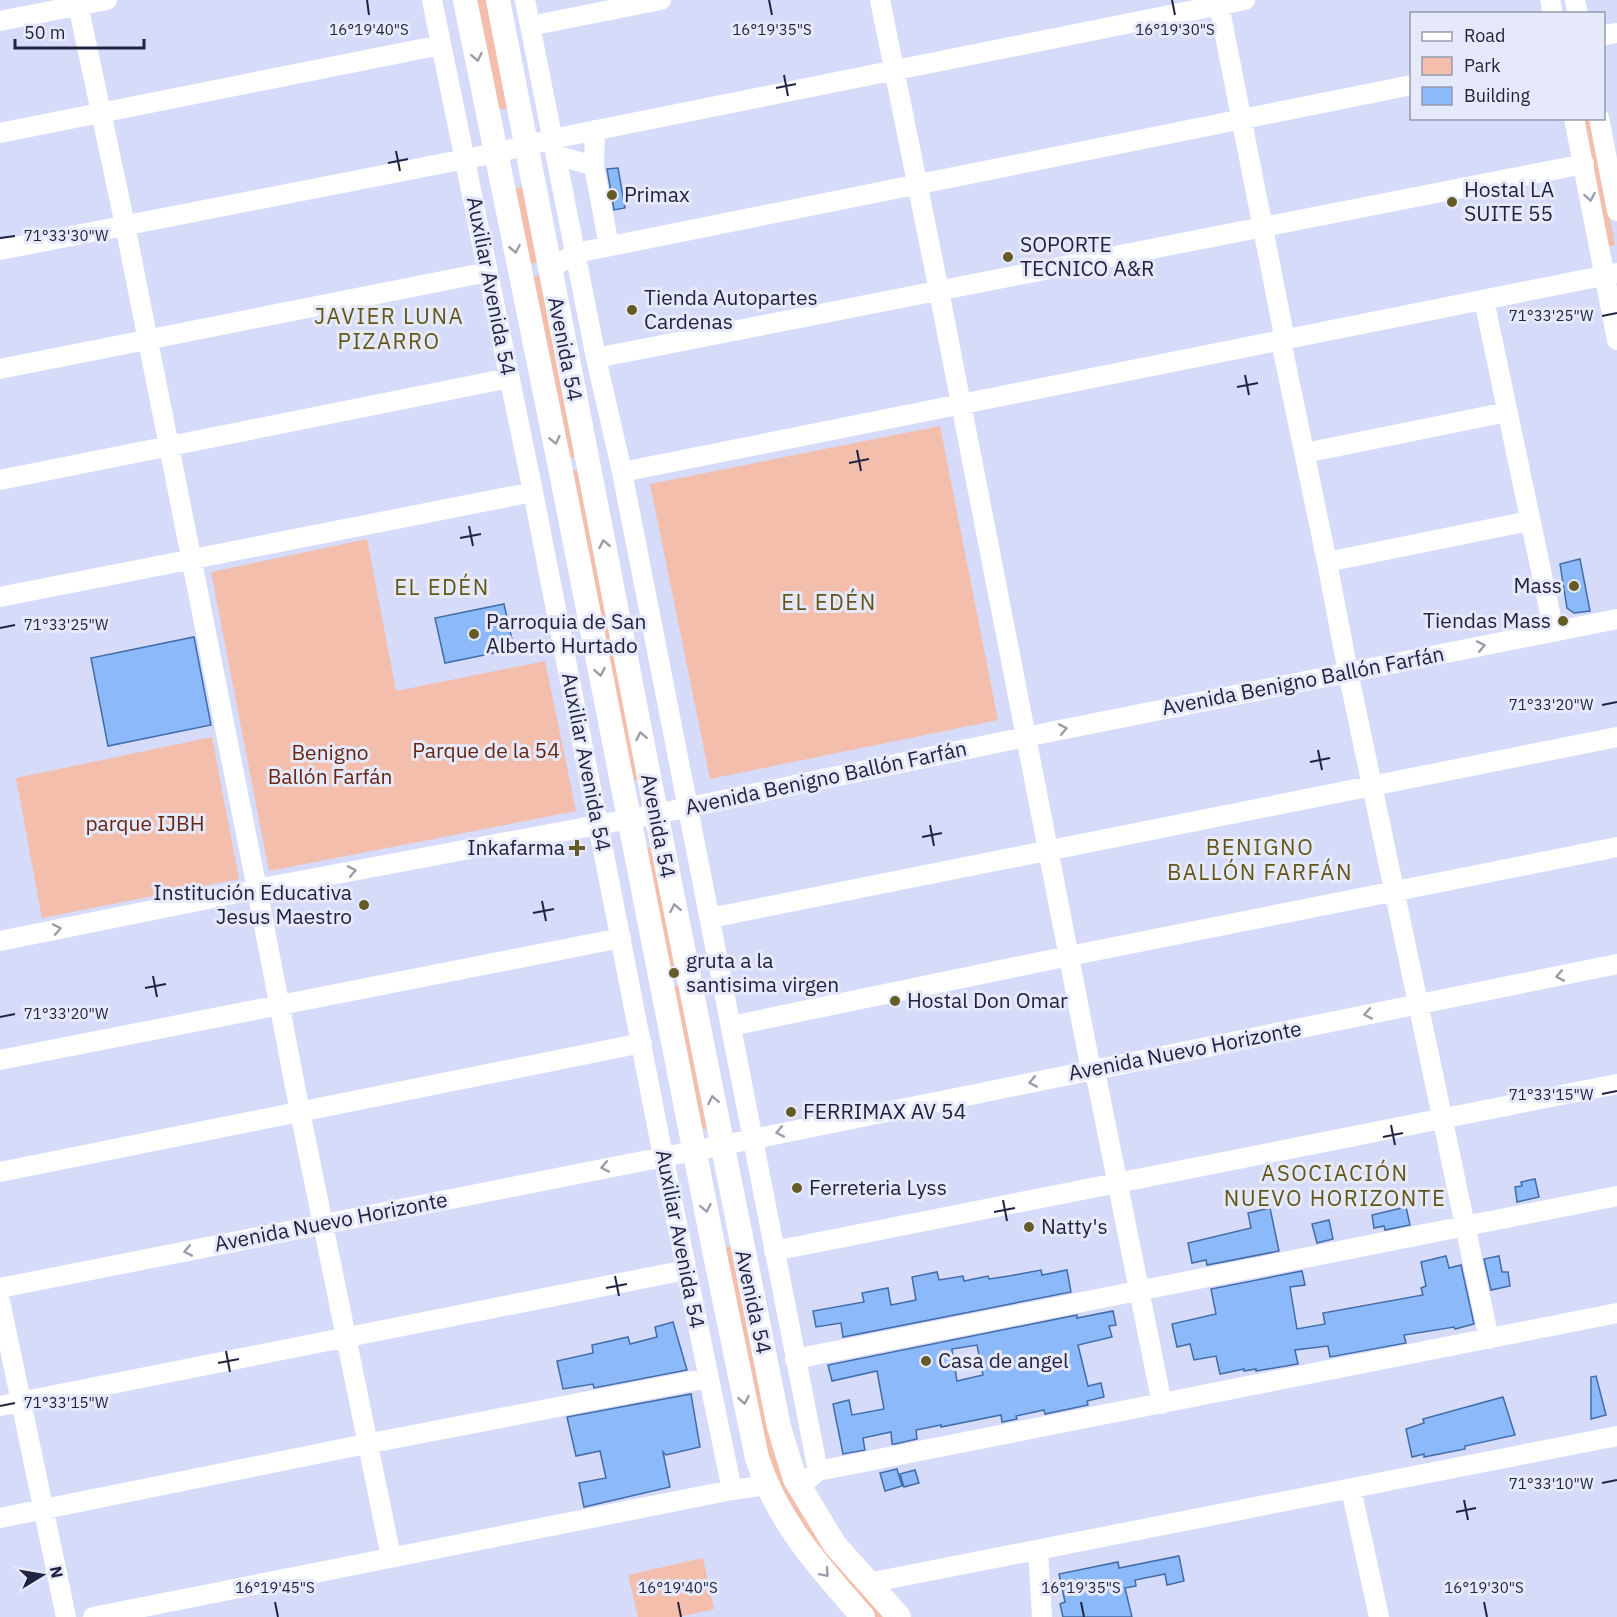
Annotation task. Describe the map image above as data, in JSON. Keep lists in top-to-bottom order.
{
  "streets": {
    "main road": ["Avenida 54"],
    "street": ["Auxiliar Avenida 54", "Avenida Benigno Ballón Farfán", "Avenida Nuevo Horizonte"]
  },
  "crossings": [
    ["Auxiliar Avenida 54", "Avenida Benigno Ballón Farfán"],
    ["Auxiliar Avenida 54", "Avenida Nuevo Horizonte"],
    ["Avenida 54", "Avenida Benigno Ballón Farfán"],
    ["Avenida 54", "Avenida Nuevo Horizonte"]
  ],
  "districts": [
    "JAVIER LUNA PIZARRO",
    "EL EDÉN",
    "EL EDÉN",
    "BENIGNO BALLÓN FARFÁN",
    "ASOCIACIÓN NUEVO HORIZONTE"
  ],
  "parks": ["Parque de la 54", "Benigno Ballón Farfán", "parque IJBH"],
  "places": {
    "other": [
      "Primax",
      "Hostal LA SUITE 55",
      "SOPORTE TECNICO A&R",
      "Tienda Autopartes Cardenas",
      "Mass",
      "Tiendas Mass",
      "Parroquia de San Alberto Hurtado",
      "Institución Educativa Jesus Maestro",
      "gruta a la santisima virgen",
      "Hostal Don Omar",
      "FERRIMAX AV 54",
      "Ferreteria Lyss",
      "Natty's",
      "Casa de angel"
    ],
    "health": ["Inkafarma"]
  },
  "legend": ["Road", "Park", "Building"],
  "scale_bar": "50 m",
  "north": "right",
  "coordinates": [
    "16°19'40\"S",
    "16°19'35\"S",
    "16°19'30\"S",
    "71°33'30\"W",
    "71°33'25\"W",
    "71°33'20\"W",
    "71°33'15\"W",
    "71°33'10\"W",
    "16°19'45\"S"
  ]
}
